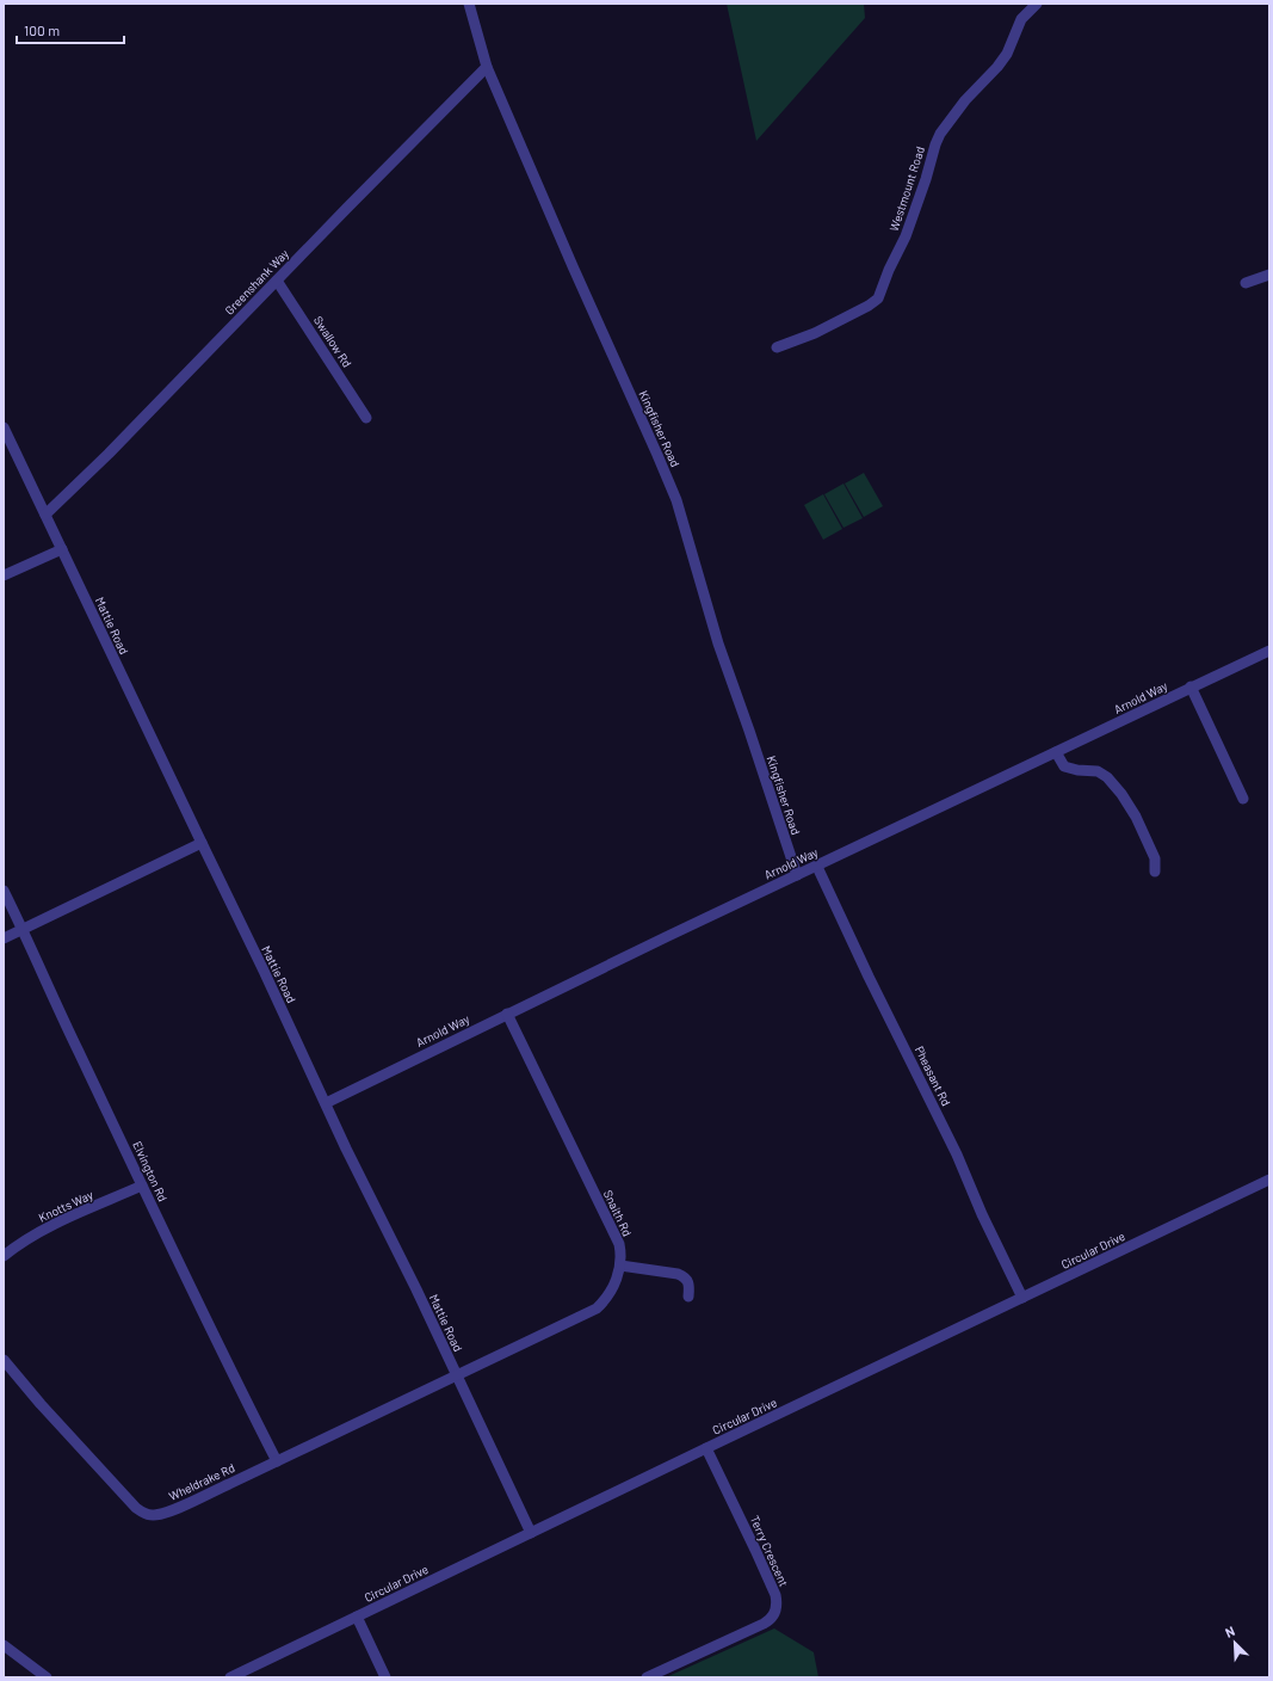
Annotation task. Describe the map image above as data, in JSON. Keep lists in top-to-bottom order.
{
  "streets": {
    "street": [
      "Westmount Road",
      "Greenshank Way",
      "Swallow Rd",
      "Kingfisher Road",
      "Mattie Road",
      "Arnold Way",
      "Pheasant Rd",
      "Elvington Rd",
      "Knotts Way",
      "Snaith Rd",
      "Circular Drive",
      "Wheldrake Rd",
      "Terry Crescent"
    ]
  },
  "crossings": [
    ["Greenshank Way", "Swallow Rd"],
    ["Greenshank Way", "Kingfisher Road"],
    ["Greenshank Way", "Mattie Road"],
    ["Kingfisher Road", "Arnold Way"],
    ["Mattie Road", "Arnold Way"],
    ["Mattie Road", "Snaith Rd"],
    ["Mattie Road", "Circular Drive"],
    ["Mattie Road", "Wheldrake Rd"],
    ["Arnold Way", "Pheasant Rd"],
    ["Arnold Way", "Snaith Rd"],
    ["Pheasant Rd", "Circular Drive"],
    ["Elvington Rd", "Knotts Way"],
    ["Elvington Rd", "Wheldrake Rd"],
    ["Snaith Rd", "Wheldrake Rd"],
    ["Circular Drive", "Terry Crescent"]
  ],
  "scale_bar": "100 m",
  "north": "top left"
}
